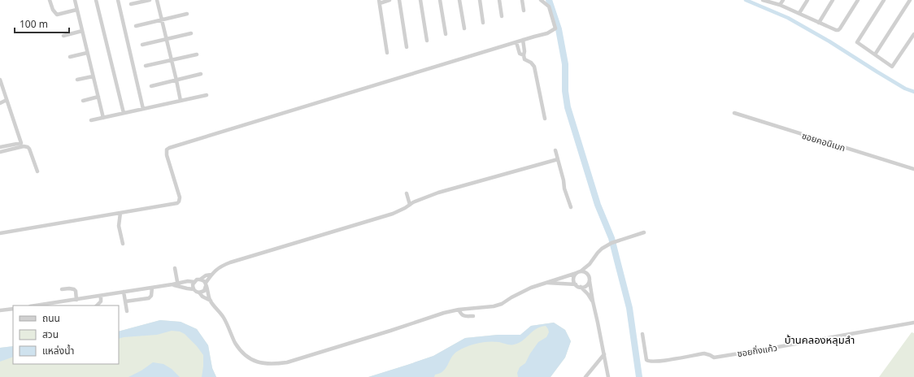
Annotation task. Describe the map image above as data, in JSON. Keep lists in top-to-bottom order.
{
  "streets": {
    "street": ["ซอยคอนิเมก", "ซอยกิ่งแก้ว"]
  },
  "districts": ["บ้านคลองหลุมลำ"],
  "legend": ["ถนน", "สวน", "แหล่งน้ำ"],
  "scale_bar": "100 m"
}
